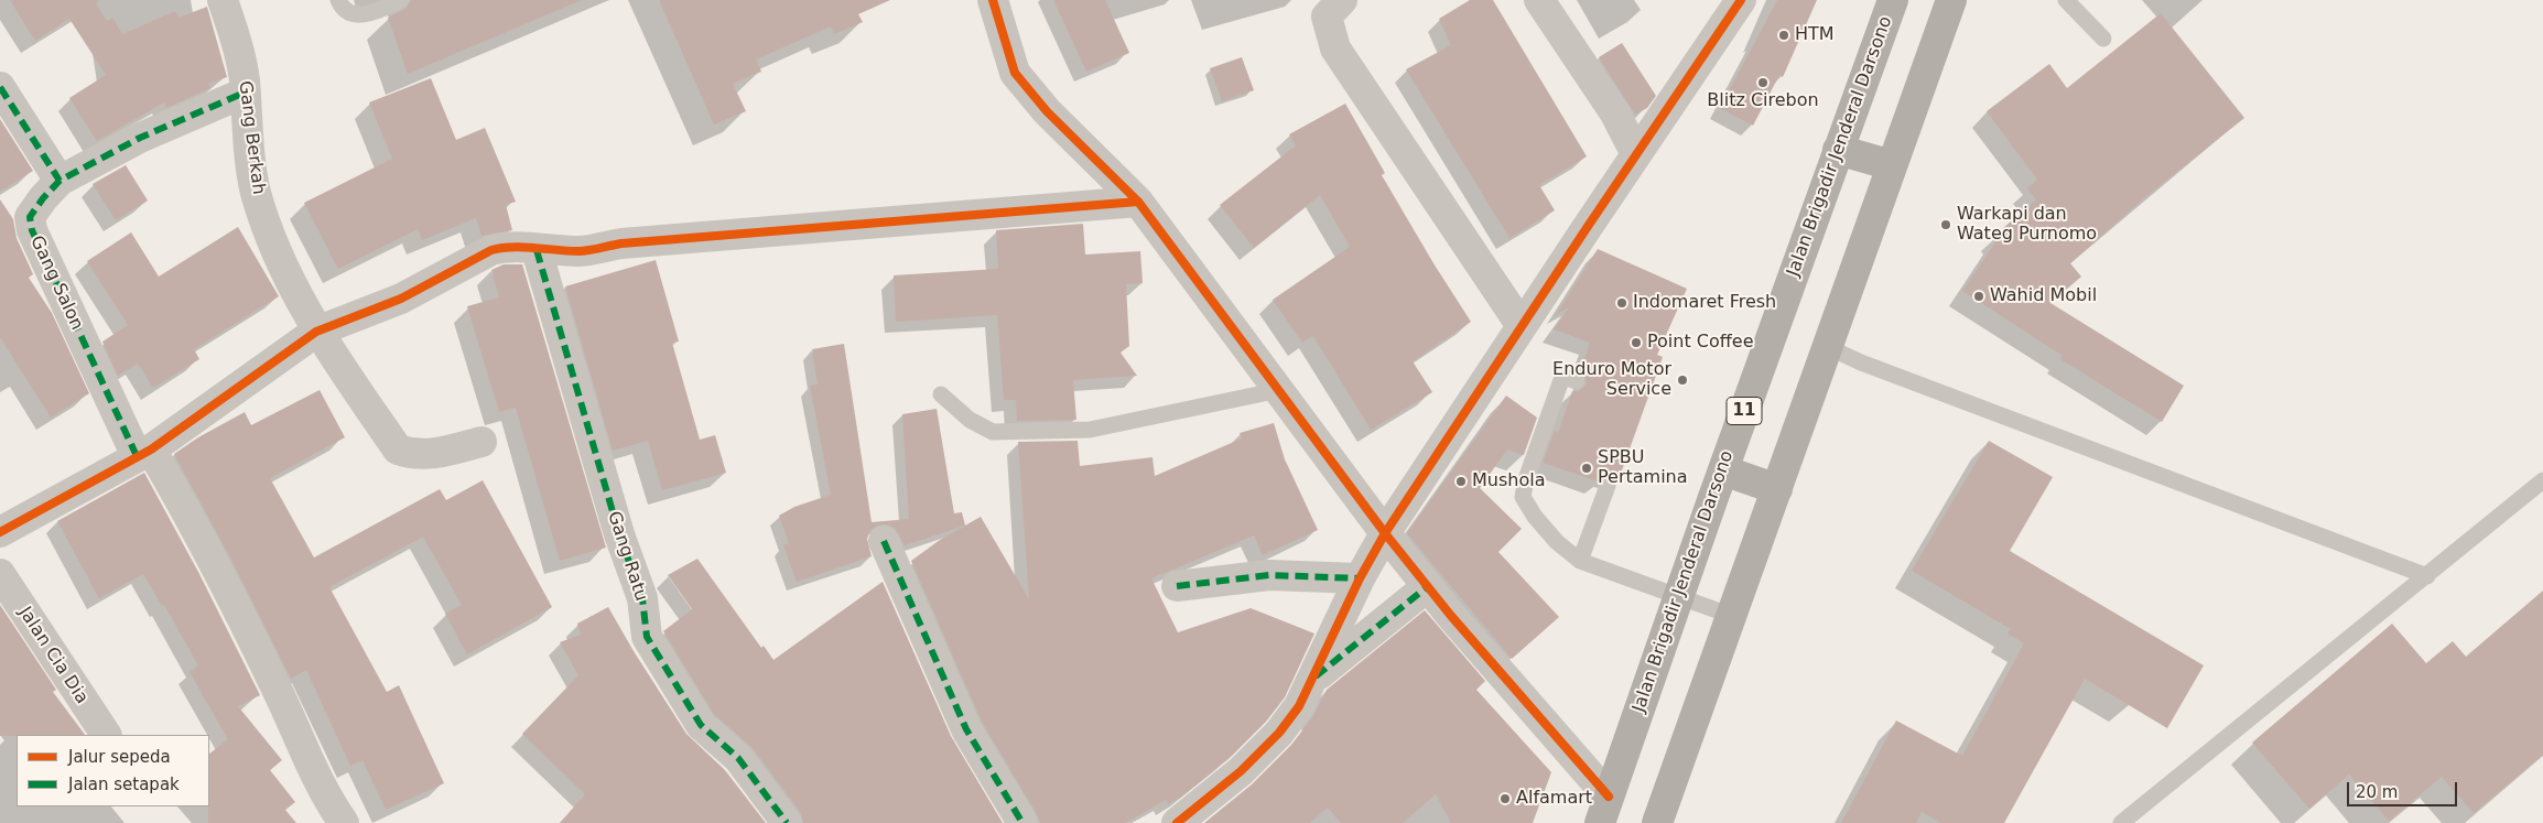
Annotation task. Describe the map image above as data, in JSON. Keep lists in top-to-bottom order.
{
  "streets": {
    "highway": ["Jalan Brigadir Jenderal Darsono", "11"],
    "street": [
      "Gang Berkah",
      "Gang Salon",
      "Gang Ratu",
      "Jalan Cia Dia"
    ]
  },
  "crossings": [
    ["Gang Berkah", "Gang Salon"]
  ],
  "places": [
    "HTM",
    "Blitz Cirebon",
    "Warkapi dan Wateg Purnomo",
    "Wahid Mobil",
    "Indomaret Fresh",
    "Point Coffee",
    "Enduro Motor Service",
    "SPBU Pertamina",
    "Mushola",
    "Alfamart"
  ],
  "legend": ["Jalur sepeda", "Jalan setapak"],
  "scale_bar": "20 m"
}
